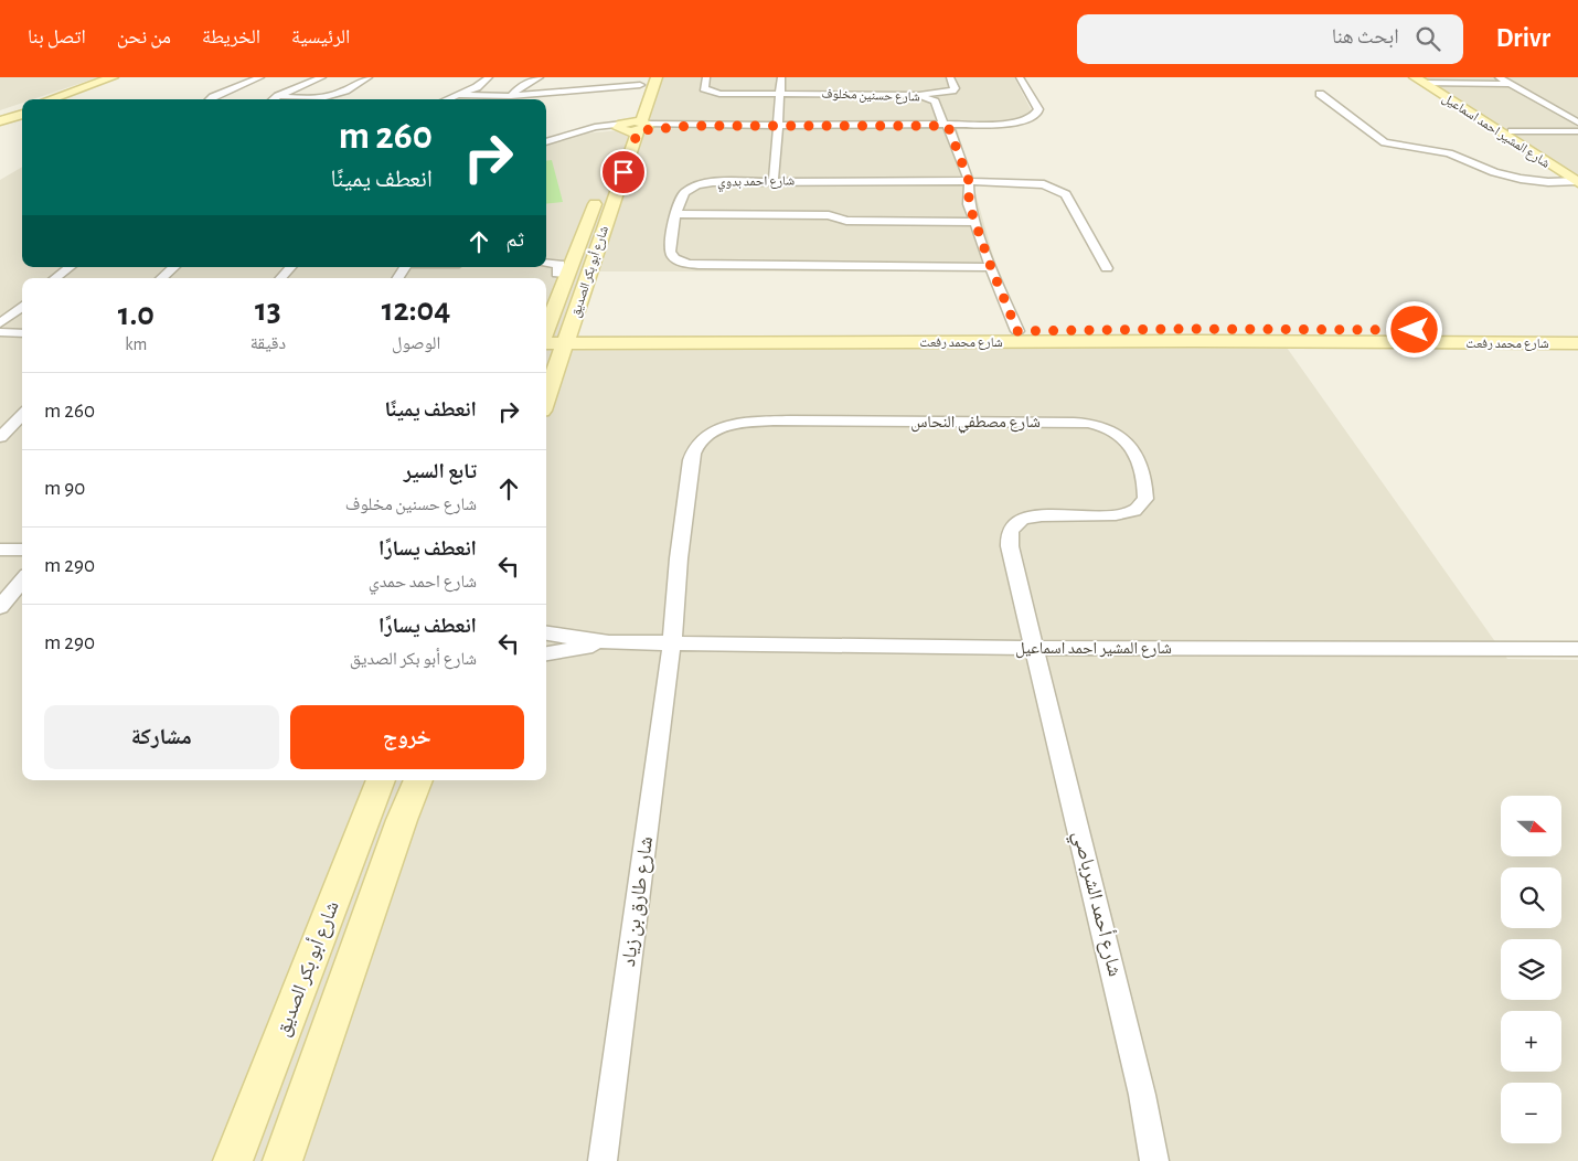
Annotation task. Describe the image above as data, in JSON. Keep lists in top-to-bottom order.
{
  "streets": {
    "street": [
      "شارع حسنين مخلوف",
      "شارع المشير احمد اسماعيل",
      "شارع احمد بدوي",
      "شارع أبو بكر الصديق",
      "شارع محمد رفعت",
      "شارع مصطفي النحاس",
      "شارع طارق بن زياد",
      "شارع أحمد الشرباصي"
    ]
  },
  "crossings": [
    ["شارع حسنين مخلوف", "شارع احمد بدوي"],
    ["شارع حسنين مخلوف", "شارع محمد رفعت"],
    ["شارع المشير احمد اسماعيل", "شارع مصطفي النحاس"],
    ["شارع المشير احمد اسماعيل", "شارع طارق بن زياد"],
    ["شارع المشير احمد اسماعيل", "شارع أحمد الشرباصي"],
    ["شارع أبو بكر الصديق", "شارع محمد رفعت"],
    ["شارع مصطفي النحاس", "شارع طارق بن زياد"],
    ["شارع مصطفي النحاس", "شارع أحمد الشرباصي"]
  ],
  "north": "right",
  "page": {
    "header": "Drivr",
    "search": "ابحث هنا",
    "nav": [
      "الرئيسية",
      "الخريطة",
      "من نحن",
      "اتصل بنا"
    ],
    "turn": ["260 m", "انعطف يمينًا"],
    "then": "ثم",
    "eta": [
      "12:04",
      "الوصول",
      "13",
      "دقيقة",
      "1.0",
      "km"
    ],
    "list": [
      {
        "name": "انعطف يمينًا",
        "value": "260 m"
      },
      {
        "name": "تابع السير",
        "note": "شارع حسنين مخلوف",
        "value": "90 m"
      },
      {
        "name": "انعطف يسارًا",
        "note": "شارع احمد حمدي",
        "value": "290 m"
      },
      {
        "name": "انعطف يسارًا",
        "note": "شارع أبو بكر الصديق",
        "value": "290 m"
      }
    ],
    "buttons": ["خروج", "مشاركة"],
    "map_buttons": ["+", "−"]
  }
}
